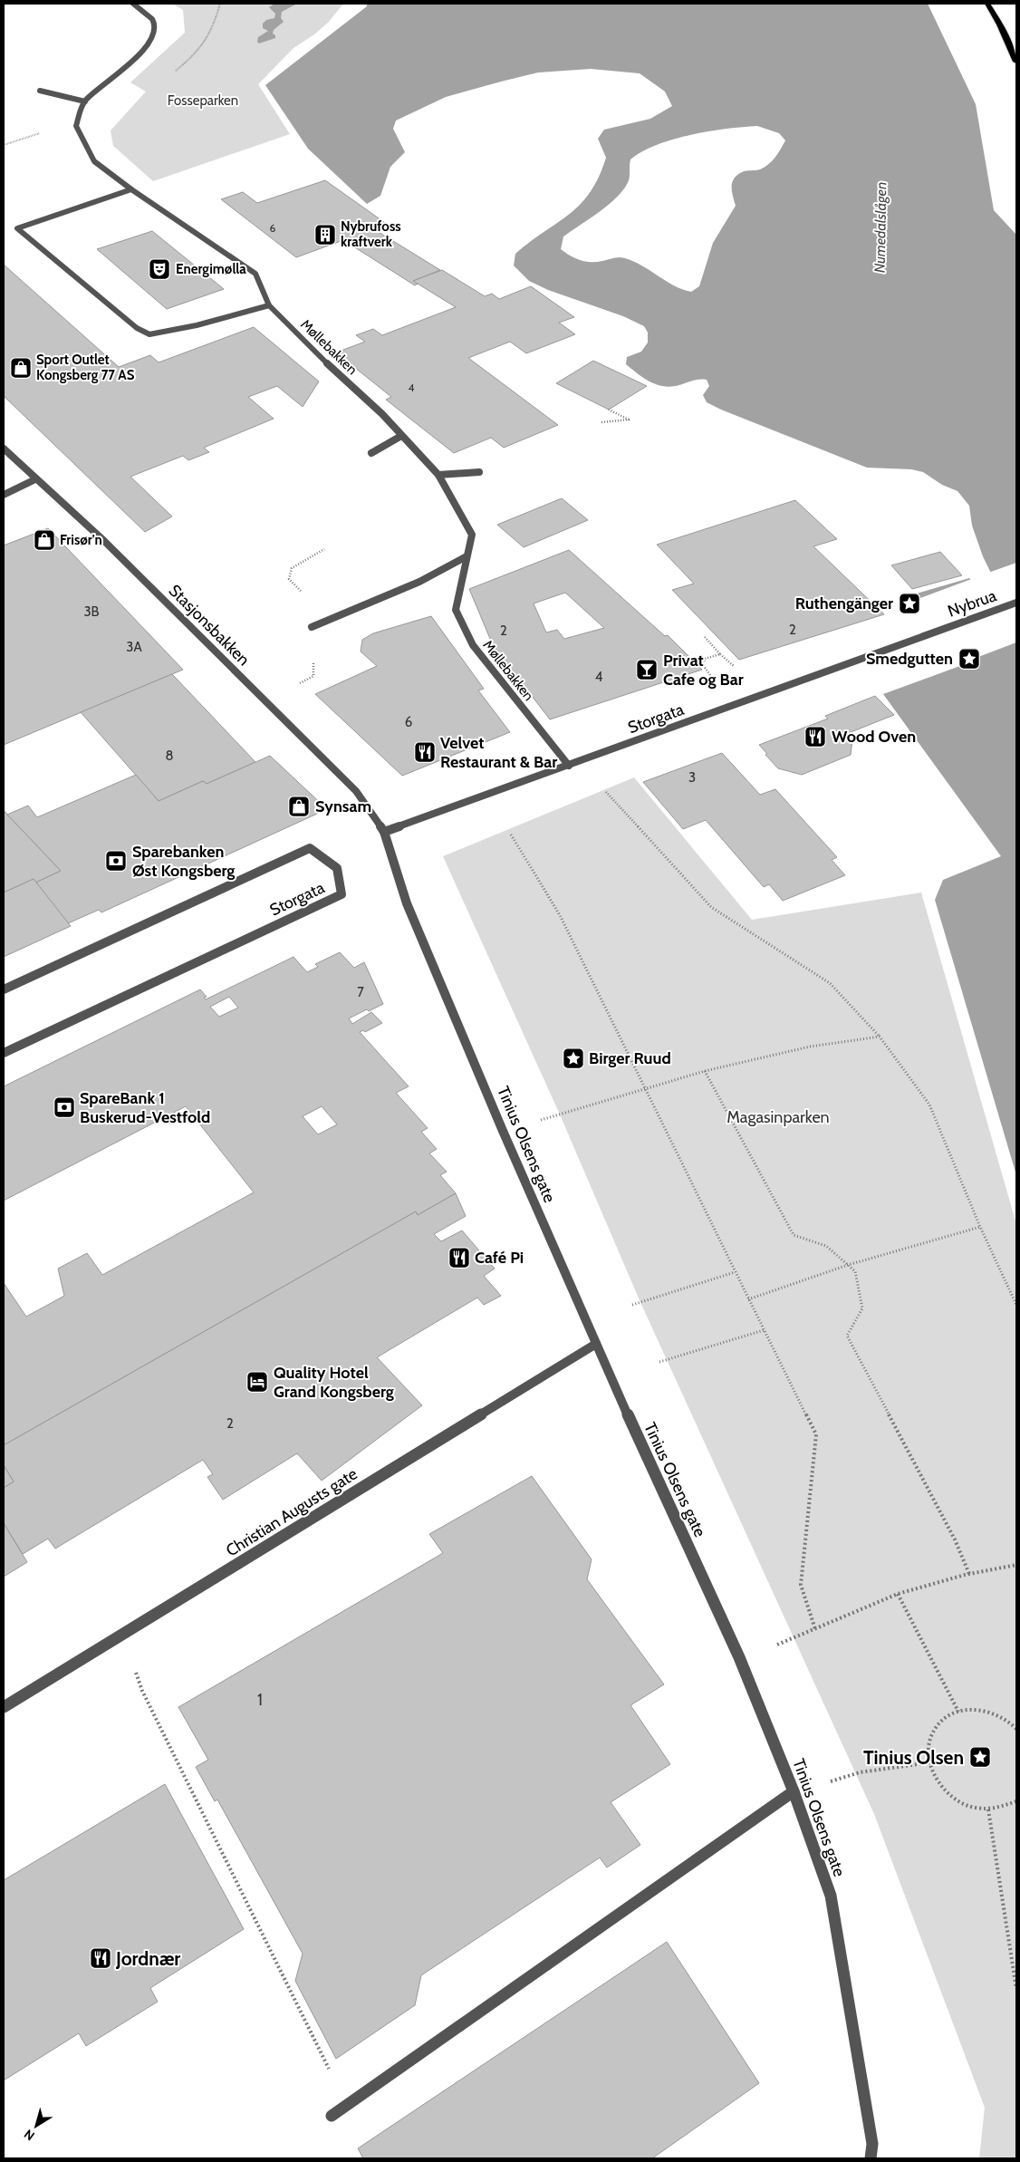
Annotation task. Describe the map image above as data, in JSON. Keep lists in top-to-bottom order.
{
  "streets": {
    "street": [
      "Møllebakken",
      "Nybrua",
      "Stasjonsbakken",
      "Storgata",
      "Tinius Olsens gate",
      "Christian Augusts gate"
    ]
  },
  "crossings": [
    ["Møllebakken", "Storgata"],
    ["Nybrua", "Storgata"],
    ["Stasjonsbakken", "Storgata"],
    ["Stasjonsbakken", "Tinius Olsens gate"],
    ["Storgata", "Tinius Olsens gate"],
    ["Tinius Olsens gate", "Christian Augusts gate"]
  ],
  "water": ["Numedalslågen"],
  "parks": ["Fosseparken", "Magasinparken"],
  "places": {
    "building": ["Nybrufoss kraftverk"],
    "theatre": ["Energimølla"],
    "shop": ["Sport Outlet Kongsberg 77 AS", "Frisør'n", "Synsam"],
    "place": [
      "Ruthengänger",
      "Smedgutten",
      "Birger Ruud",
      "Tinius Olsen"
    ],
    "bar": ["Privat Cafe og Bar"],
    "restaurant": [
      "Wood Oven",
      "Velvet Restaurant & Bar",
      "Café Pi",
      "Jordnær"
    ],
    "bank": ["Sparebanken Øst Kongsberg", "SpareBank 1 Buskerud-Vestfold"],
    "hotel": ["Quality Hotel Grand Kongsberg"]
  },
  "house_numbers": [
    "6",
    "4",
    "3B",
    "2",
    "2",
    "3A",
    "4",
    "6",
    "8",
    "3",
    "7",
    "2",
    "1"
  ],
  "north": "bottom left"
}
